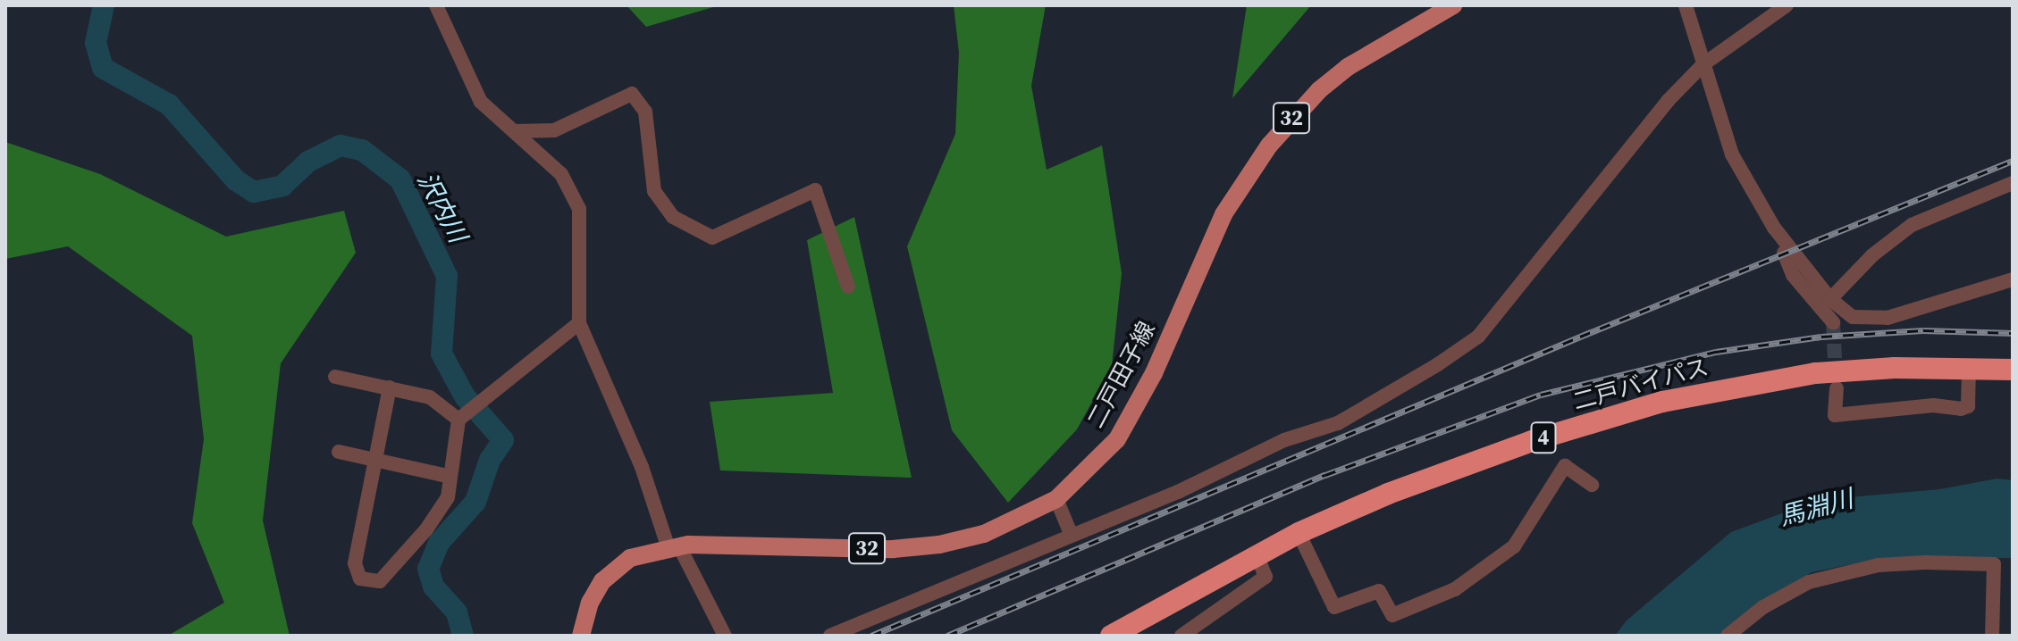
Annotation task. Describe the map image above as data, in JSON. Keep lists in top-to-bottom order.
{
  "streets": {
    "highway": ["二戸バイパス", "4"],
    "main road": ["32", "二戸田子線"]
  },
  "water": ["沢内川", "馬淵川"]
}
